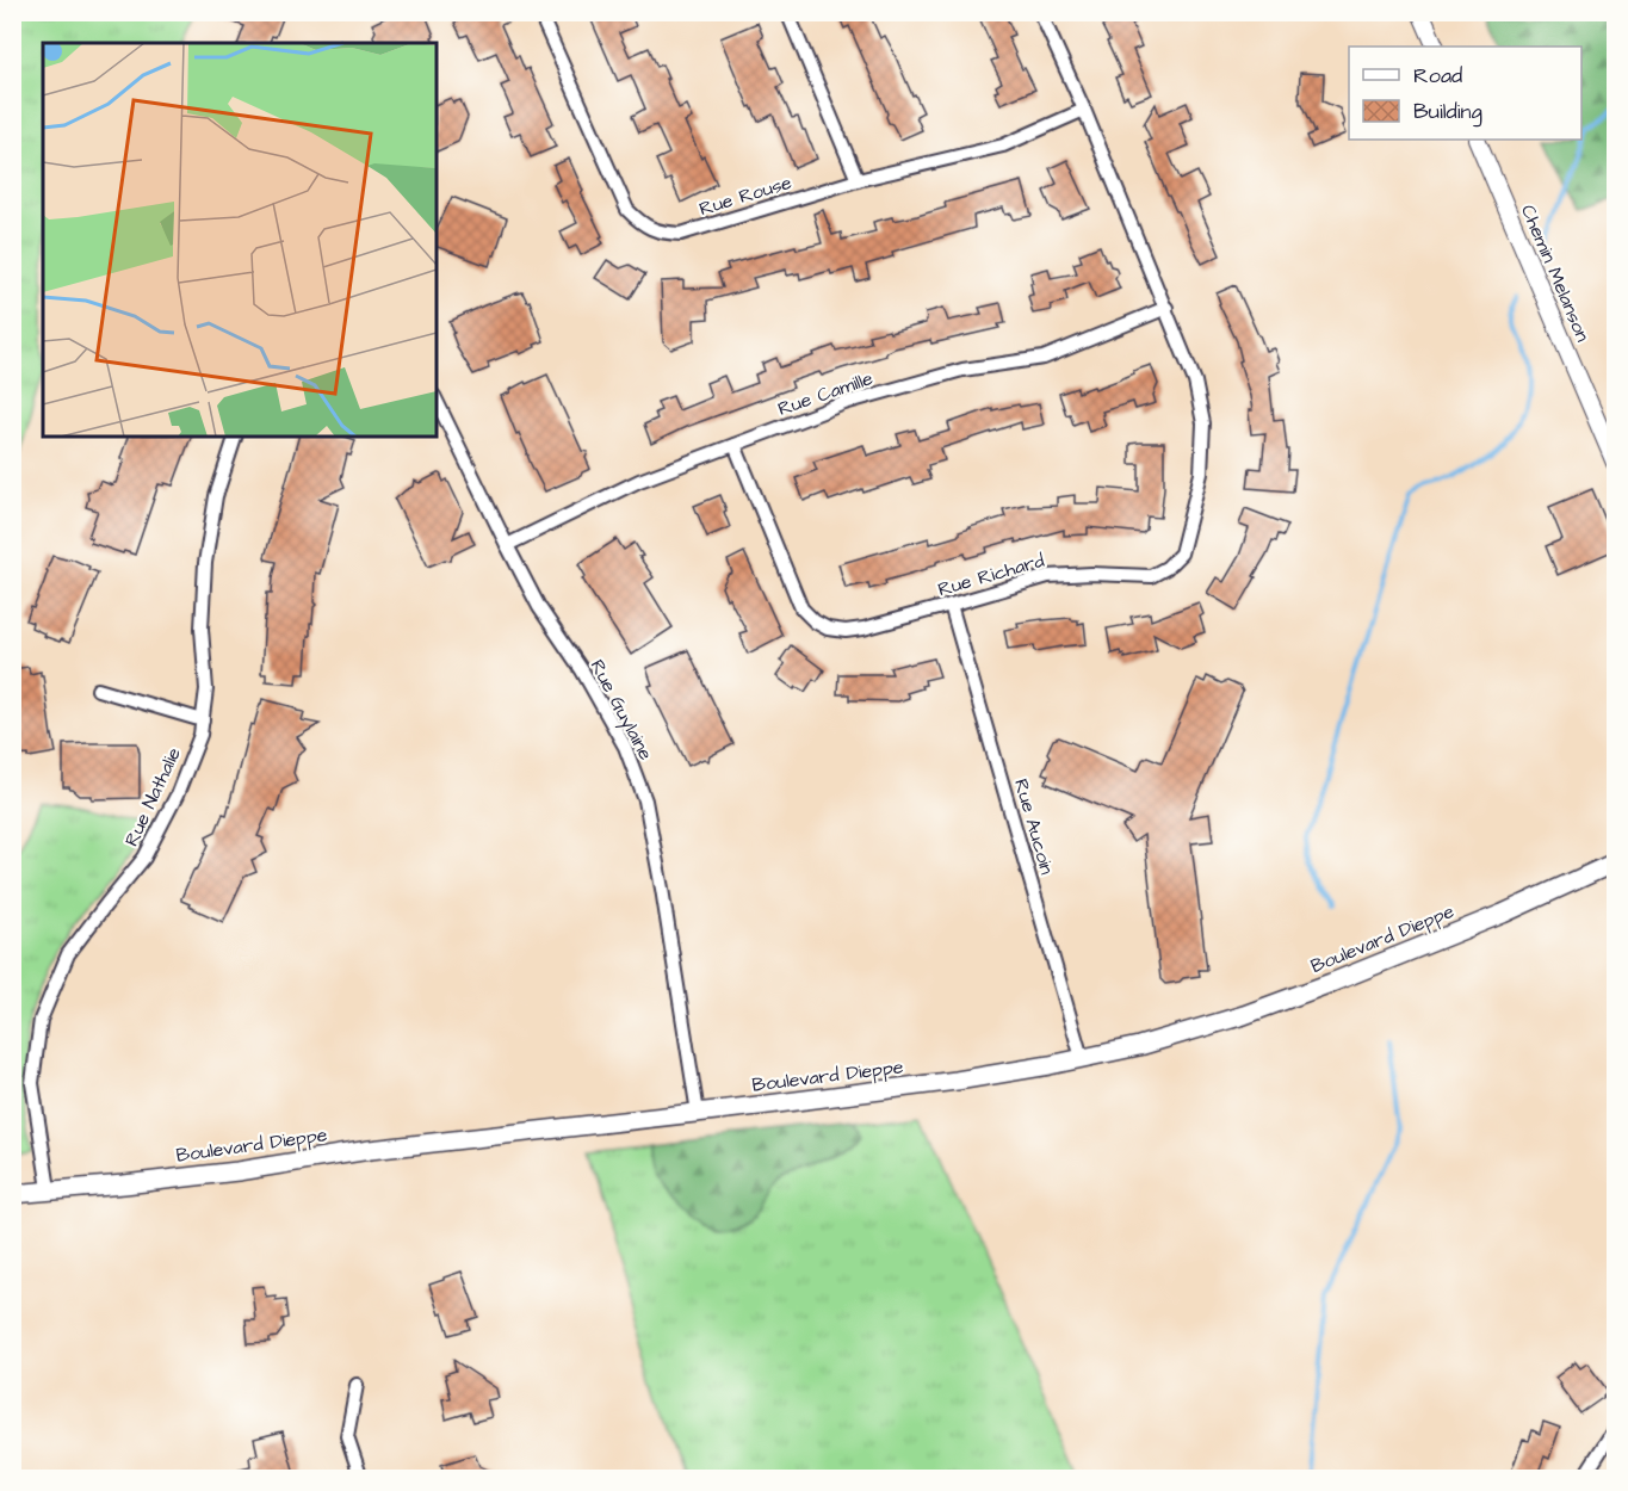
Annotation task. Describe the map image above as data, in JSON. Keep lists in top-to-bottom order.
{
  "streets": {
    "main road": ["Boulevard Dieppe"],
    "street": [
      "Rue Rouse",
      "Chemin Melanson",
      "Rue Camille",
      "Rue Richard",
      "Rue Guylaine",
      "Rue Nathalie",
      "Rue Aucoin"
    ]
  },
  "crossings": [
    ["Rue Rouse", "Rue Richard"],
    ["Rue Camille", "Rue Richard"],
    ["Rue Camille", "Rue Guylaine"],
    ["Rue Richard", "Rue Aucoin"],
    ["Rue Guylaine", "Boulevard Dieppe"],
    ["Rue Nathalie", "Boulevard Dieppe"],
    ["Rue Aucoin", "Boulevard Dieppe"]
  ],
  "legend": ["Road", "Building"]
}
